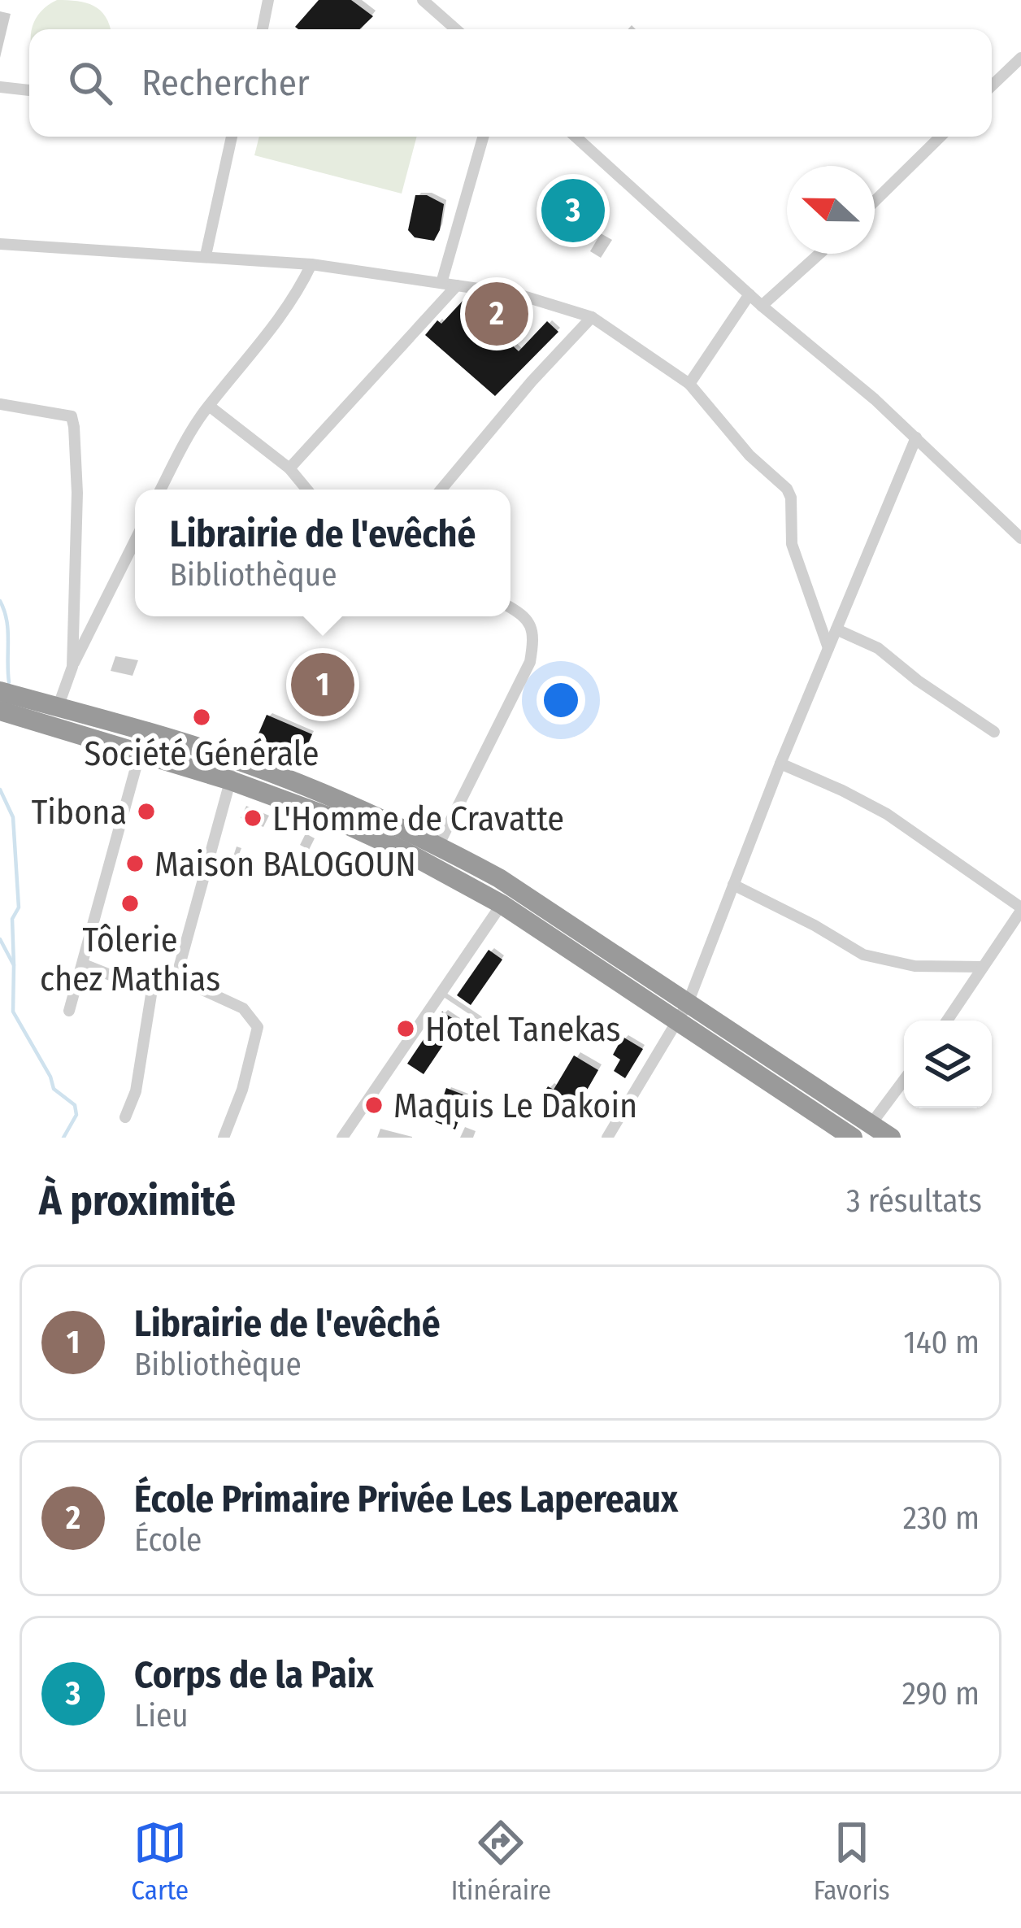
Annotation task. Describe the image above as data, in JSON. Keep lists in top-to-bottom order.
{
  "places": [
    "Société Générale",
    "Tibona",
    "L'Homme de Cravatte",
    "Maison BALOGOUN",
    "Tôlerie chez Mathias",
    "Hotel Tanekas",
    "Maquis Le Dakoin"
  ],
  "north": "left",
  "page": {
    "search": "Rechercher",
    "pins": ["3", "2", "1"],
    "popup": ["Librairie de l'evêché", "Bibliothèque"],
    "heading": ["À proximité", "3 résultats"],
    "list": [
      {
        "mark": "1",
        "name": "Librairie de l'evêché",
        "note": "Bibliothèque",
        "value": "140 m"
      },
      {
        "mark": "2",
        "name": "École Primaire Privée Les Lapereaux",
        "note": "École",
        "value": "230 m"
      },
      {
        "mark": "3",
        "name": "Corps de la Paix",
        "note": "Lieu",
        "value": "290 m"
      }
    ],
    "nav": ["Carte", "Itinéraire", "Favoris"]
  }
}
